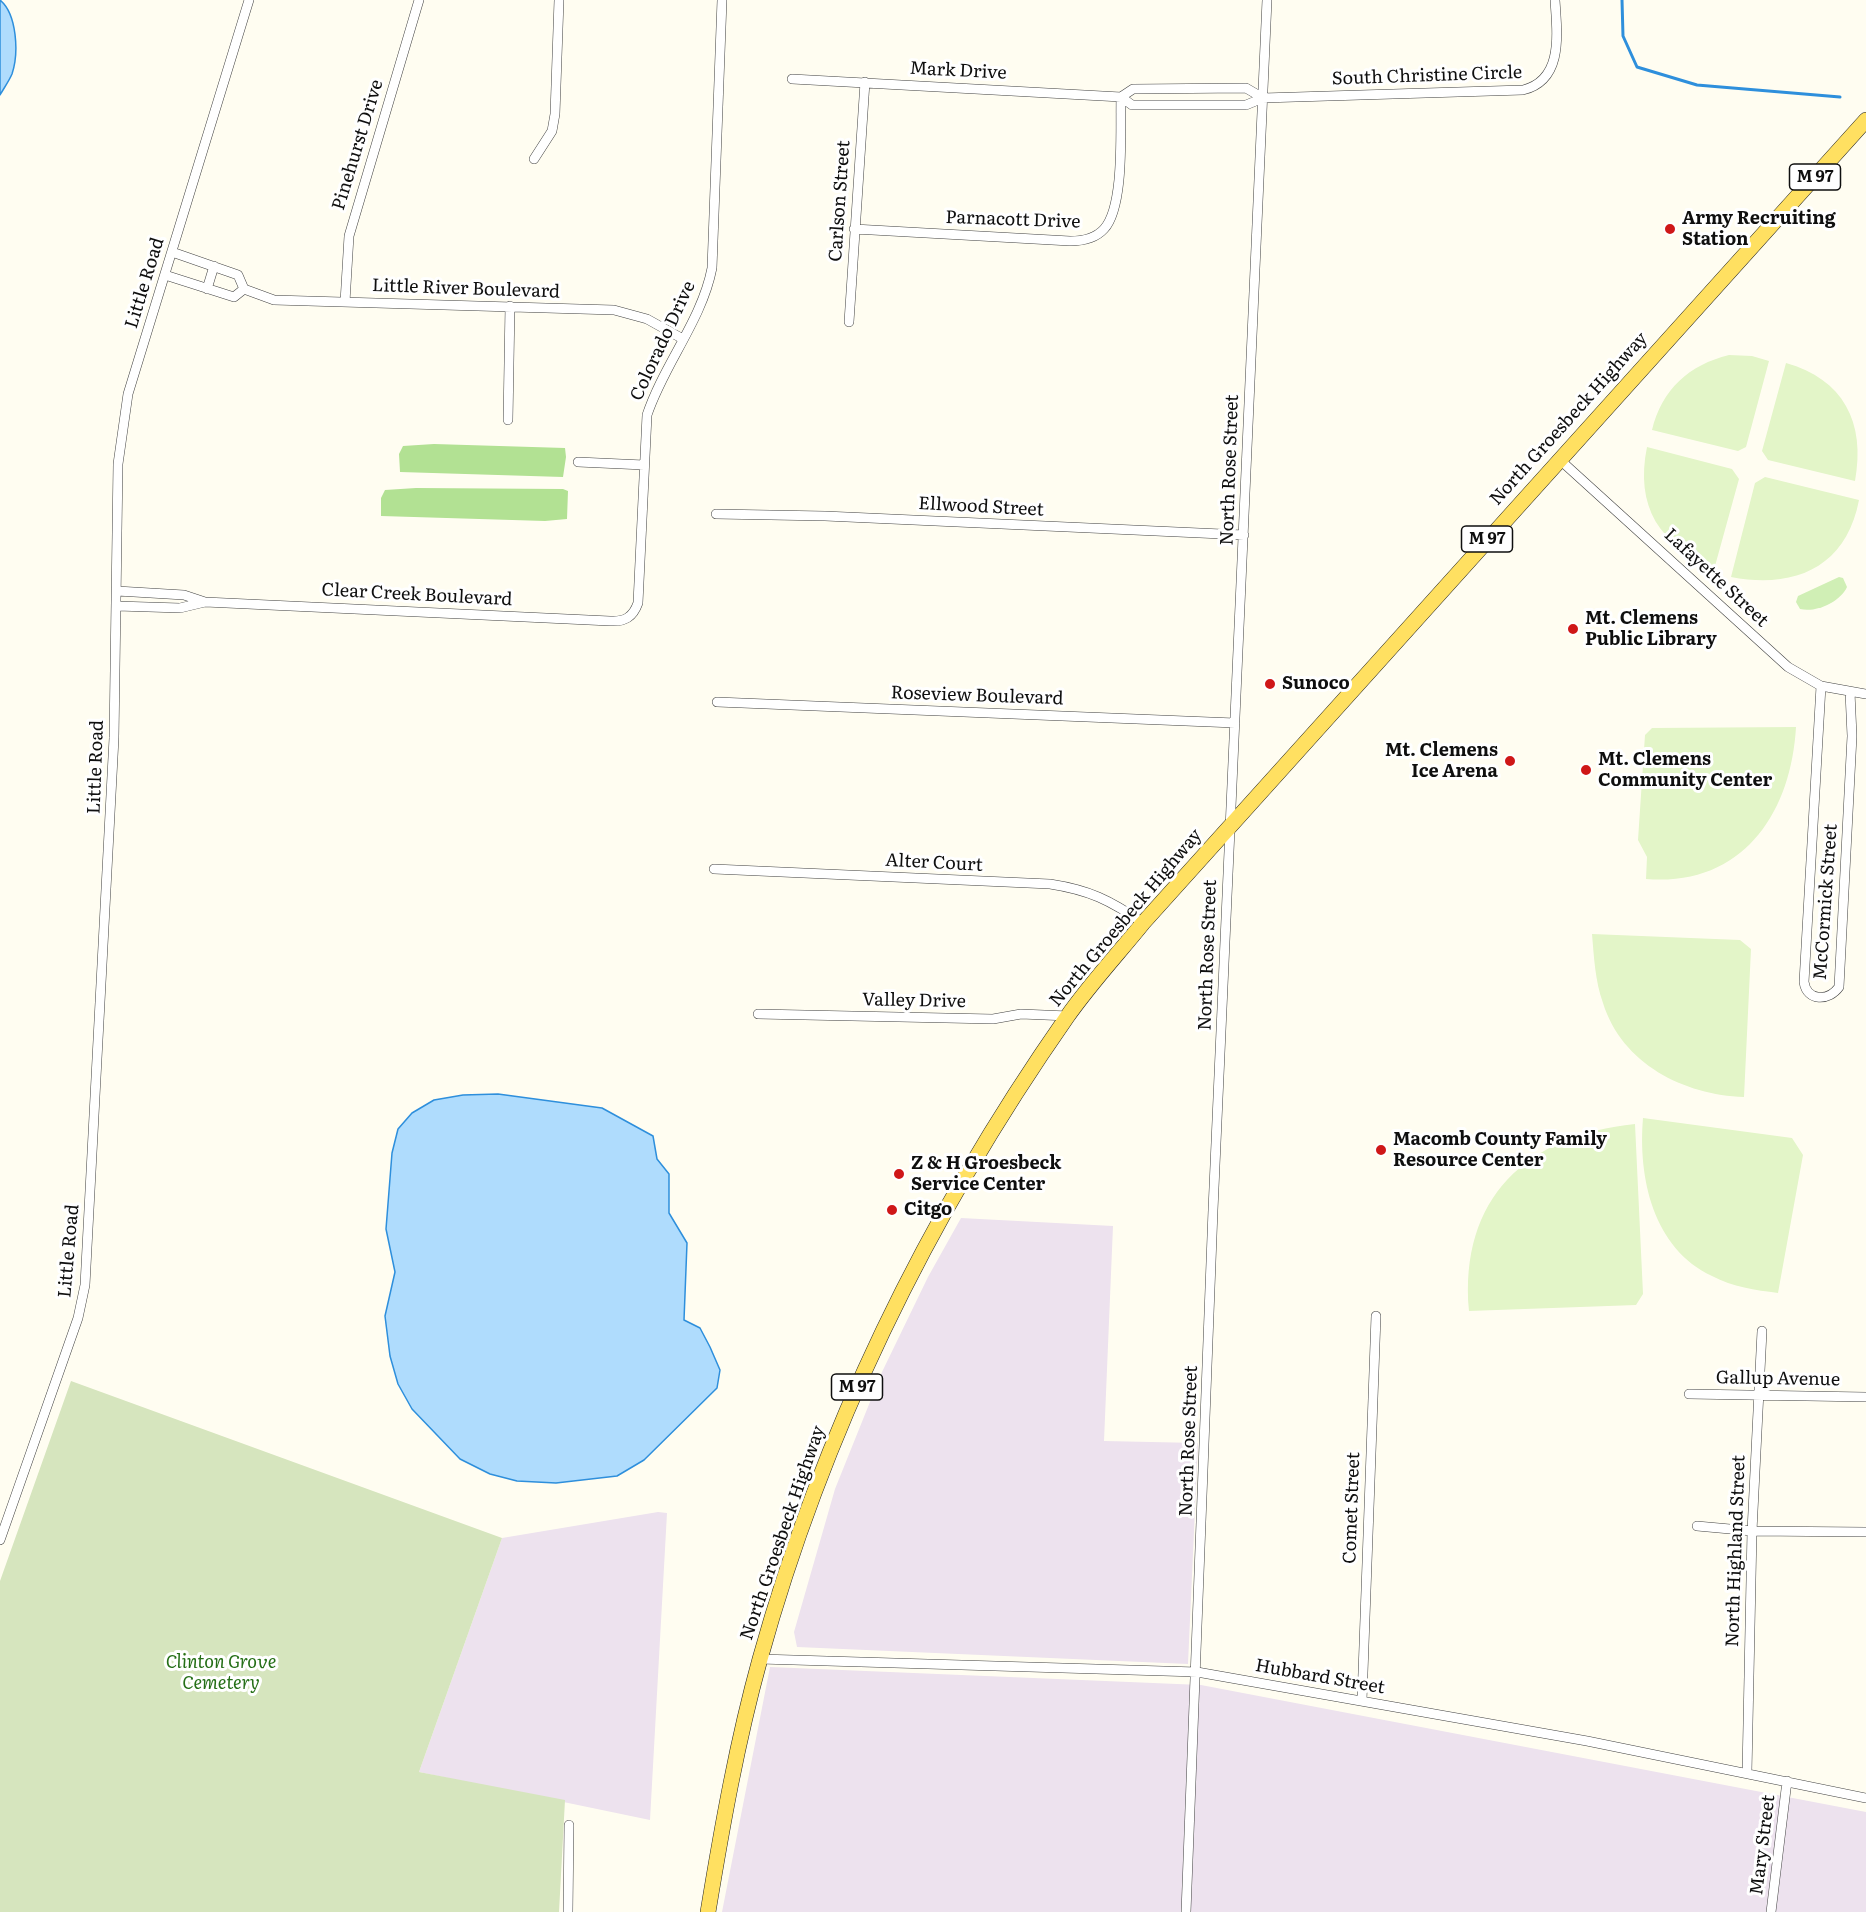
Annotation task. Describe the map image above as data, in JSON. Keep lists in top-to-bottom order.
{
  "streets": {
    "main road": ["M 97", "North Groesbeck Highway"],
    "street": [
      "Mark Drive",
      "South Christine Circle",
      "Pinehurst Drive",
      "Carlson Street",
      "Parnacott Drive",
      "Little Road",
      "Little River Boulevard",
      "Colorado Drive",
      "North Rose Street",
      "Ellwood Street",
      "Lafayette Street",
      "Clear Creek Boulevard",
      "Roseview Boulevard",
      "Alter Court",
      "McCormick Street",
      "Valley Drive",
      "Gallup Avenue",
      "Comet Street",
      "North Highland Street",
      "Hubbard Street",
      "Mary Street"
    ]
  },
  "crossings": [
    ["Mark Drive", "South Christine Circle"],
    ["Mark Drive", "Carlson Street"],
    ["Mark Drive", "Parnacott Drive"],
    ["Mark Drive", "North Rose Street"],
    ["South Christine Circle", "North Rose Street"],
    ["Pinehurst Drive", "Little River Boulevard"],
    ["Carlson Street", "Parnacott Drive"],
    ["Little Road", "Little River Boulevard"],
    ["Little Road", "Clear Creek Boulevard"],
    ["Little River Boulevard", "Colorado Drive"],
    ["Colorado Drive", "Clear Creek Boulevard"],
    ["North Groesbeck Highway", "North Rose Street"],
    ["North Groesbeck Highway", "Lafayette Street"],
    ["North Groesbeck Highway", "Alter Court"],
    ["North Groesbeck Highway", "Valley Drive"],
    ["North Groesbeck Highway", "Hubbard Street"],
    ["North Rose Street", "Ellwood Street"],
    ["North Rose Street", "Roseview Boulevard"],
    ["North Rose Street", "Hubbard Street"],
    ["Lafayette Street", "McCormick Street"],
    ["Gallup Avenue", "North Highland Street"],
    ["Comet Street", "Hubbard Street"],
    ["North Highland Street", "Hubbard Street"],
    ["Hubbard Street", "Mary Street"]
  ],
  "parks": ["Clinton Grove Cemetery"],
  "places": [
    "Army Recruiting Station",
    "Mt. Clemens Public Library",
    "Sunoco",
    "Mt. Clemens Ice Arena",
    "Mt. Clemens Community Center",
    "Macomb County Family Resource Center",
    "Z & H Groesbeck Service Center",
    "Citgo"
  ]
}
